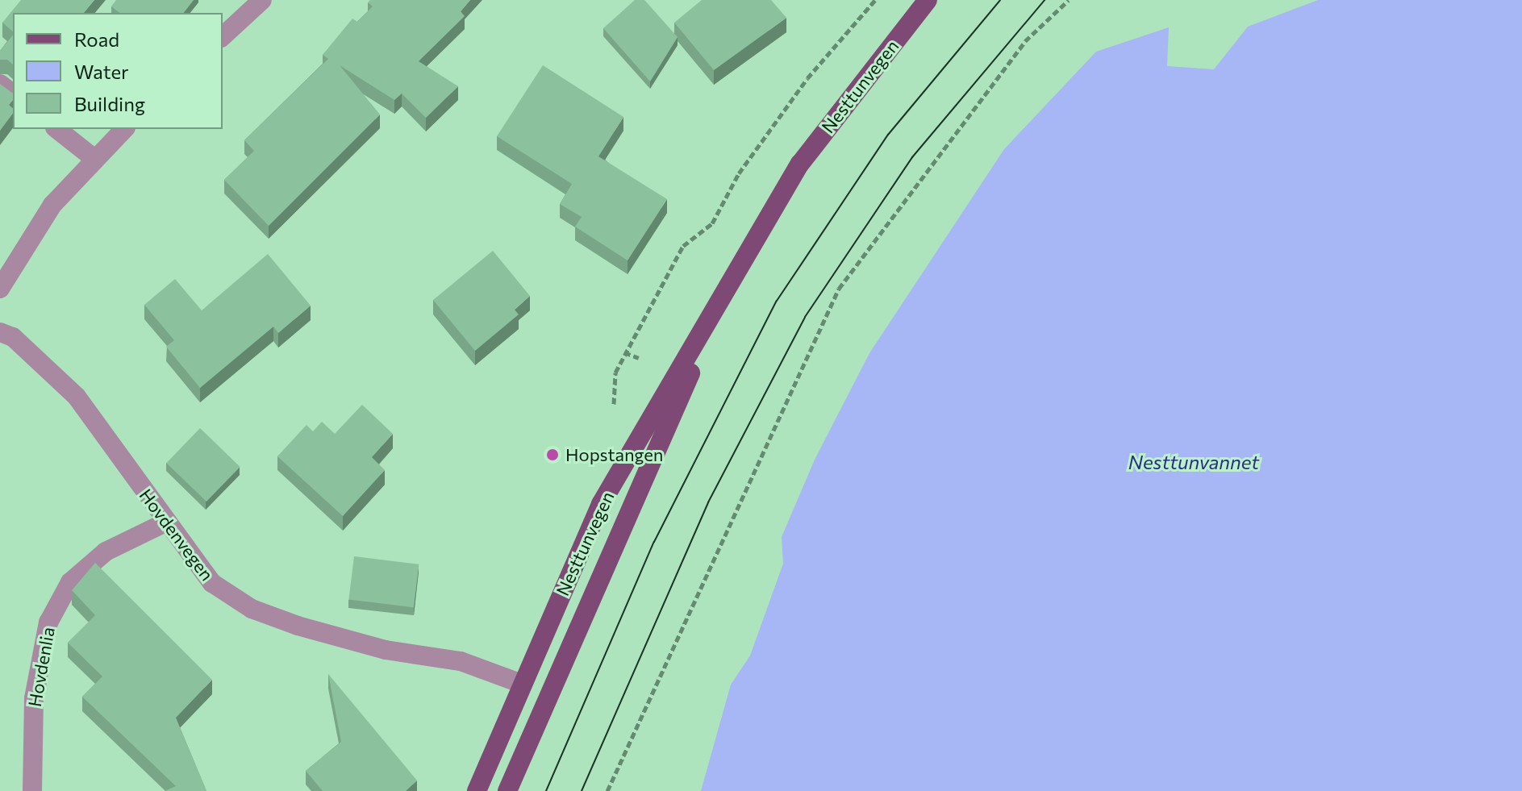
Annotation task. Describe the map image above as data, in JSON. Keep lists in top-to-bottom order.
{
  "streets": {
    "main road": ["Nesttunvegen"],
    "street": ["Hovdenvegen", "Hovdenlia"]
  },
  "crossings": [
    ["Nesttunvegen", "Hovdenvegen"],
    ["Hovdenvegen", "Hovdenlia"]
  ],
  "water": ["Nesttunvannet"],
  "places": ["Hopstangen"],
  "legend": ["Road", "Water", "Building"]
}
